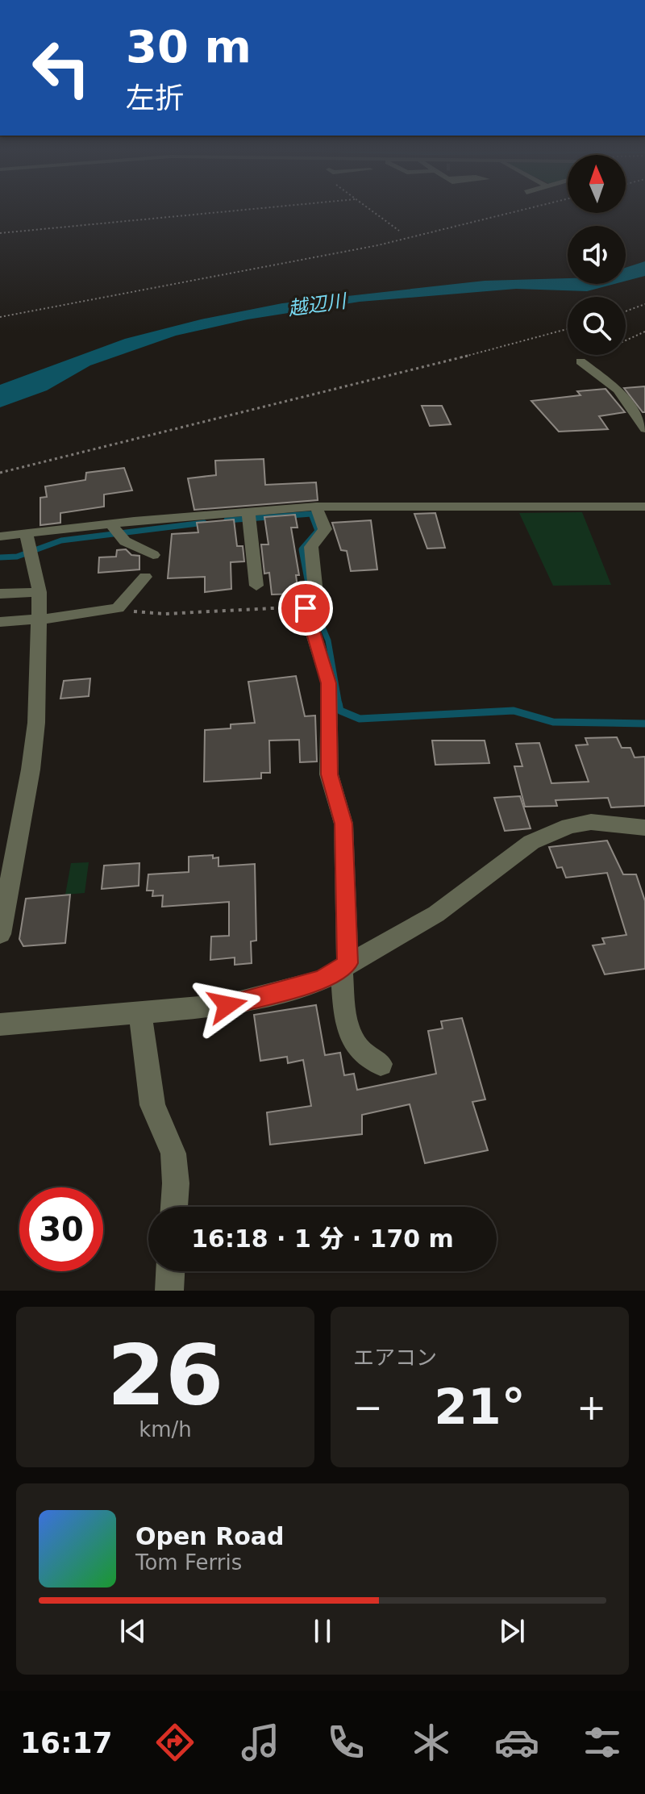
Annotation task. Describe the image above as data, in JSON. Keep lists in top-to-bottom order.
{
  "water": ["越辺川"],
  "north": "top",
  "page": {
    "turn": ["30 m", "左折"],
    "limit": "30",
    "trip": "16:18 · 1 分 · 170 m",
    "tile": [
      ["26", "km/h"],
      "エアコン"
    ],
    "heat": ["−", "21°", "+"],
    "song": ["Open Road", "Tom Ferris"],
    "tabs": "16:17"
  }
}
